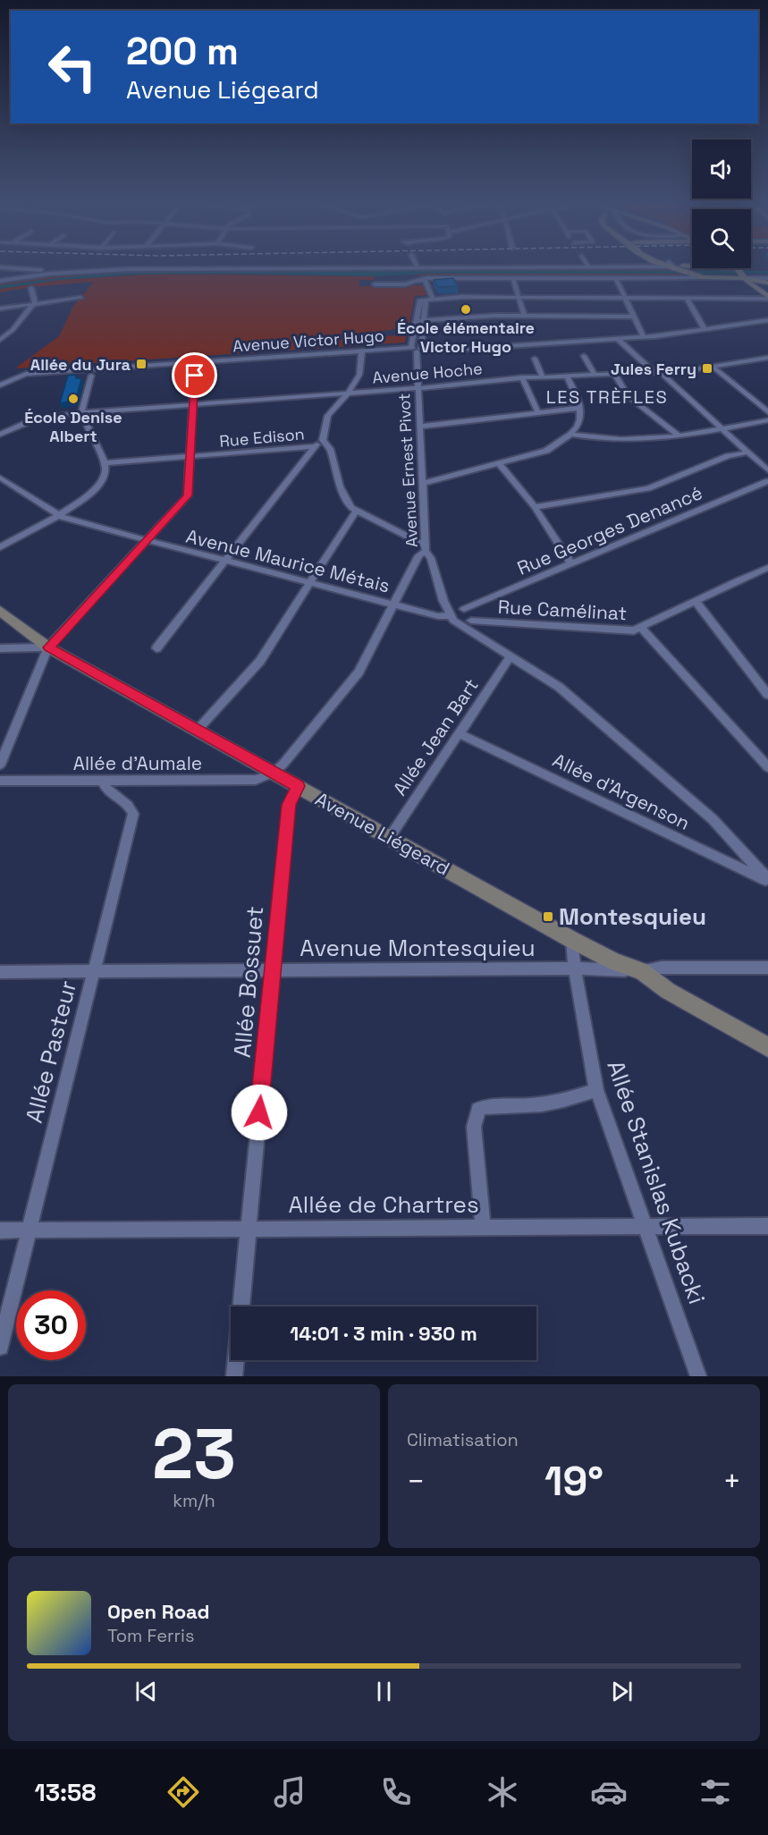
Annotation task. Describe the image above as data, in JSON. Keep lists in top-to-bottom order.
{
  "streets": {
    "street": [
      "Avenue Victor Hugo",
      "Avenue Hoche",
      "Rue Edison",
      "Avenue Ernest Pivot",
      "Rue Georges Denancé",
      "Avenue Maurice Métais",
      "Rue Camélinat",
      "Allée Jean Bart",
      "Allée d'Aumale",
      "Allée d'Argenson",
      "Avenue Liégeard",
      "Avenue Montesquieu",
      "Allée Bossuet",
      "Allée Pasteur",
      "Allée Stanislas Kubacki",
      "Allée de Chartres"
    ]
  },
  "crossings": [
    ["Avenue Victor Hugo", "Avenue Ernest Pivot"],
    ["Avenue Hoche", "Avenue Ernest Pivot"],
    ["Avenue Ernest Pivot", "Avenue Maurice Métais"],
    ["Rue Georges Denancé", "Avenue Maurice Métais"],
    ["Allée Jean Bart", "Allée d'Argenson"],
    ["Allée Jean Bart", "Avenue Liégeard"],
    ["Allée d'Aumale", "Avenue Liégeard"],
    ["Allée d'Aumale", "Allée Pasteur"],
    ["Avenue Liégeard", "Avenue Montesquieu"],
    ["Avenue Liégeard", "Allée Bossuet"],
    ["Avenue Montesquieu", "Allée Bossuet"],
    ["Avenue Montesquieu", "Allée Pasteur"],
    ["Avenue Montesquieu", "Allée Stanislas Kubacki"],
    ["Allée Bossuet", "Allée de Chartres"],
    ["Allée Pasteur", "Allée de Chartres"],
    ["Allée Stanislas Kubacki", "Allée de Chartres"]
  ],
  "districts": ["LES TRÈFLES"],
  "places": {
    "other": ["École élémentaire Victor Hugo", "École Denise Albert"],
    "transit": ["Allée du Jura", "Jules Ferry", "Montesquieu"]
  },
  "page": {
    "turn": ["200 m", "Avenue Liégeard"],
    "limit": "30",
    "trip": "14:01 · 3 min · 930 m",
    "tile": [
      ["23", "km/h"],
      "Climatisation"
    ],
    "heat": ["−", "19°", "+"],
    "song": ["Open Road", "Tom Ferris"],
    "tabs": "13:58"
  }
}
